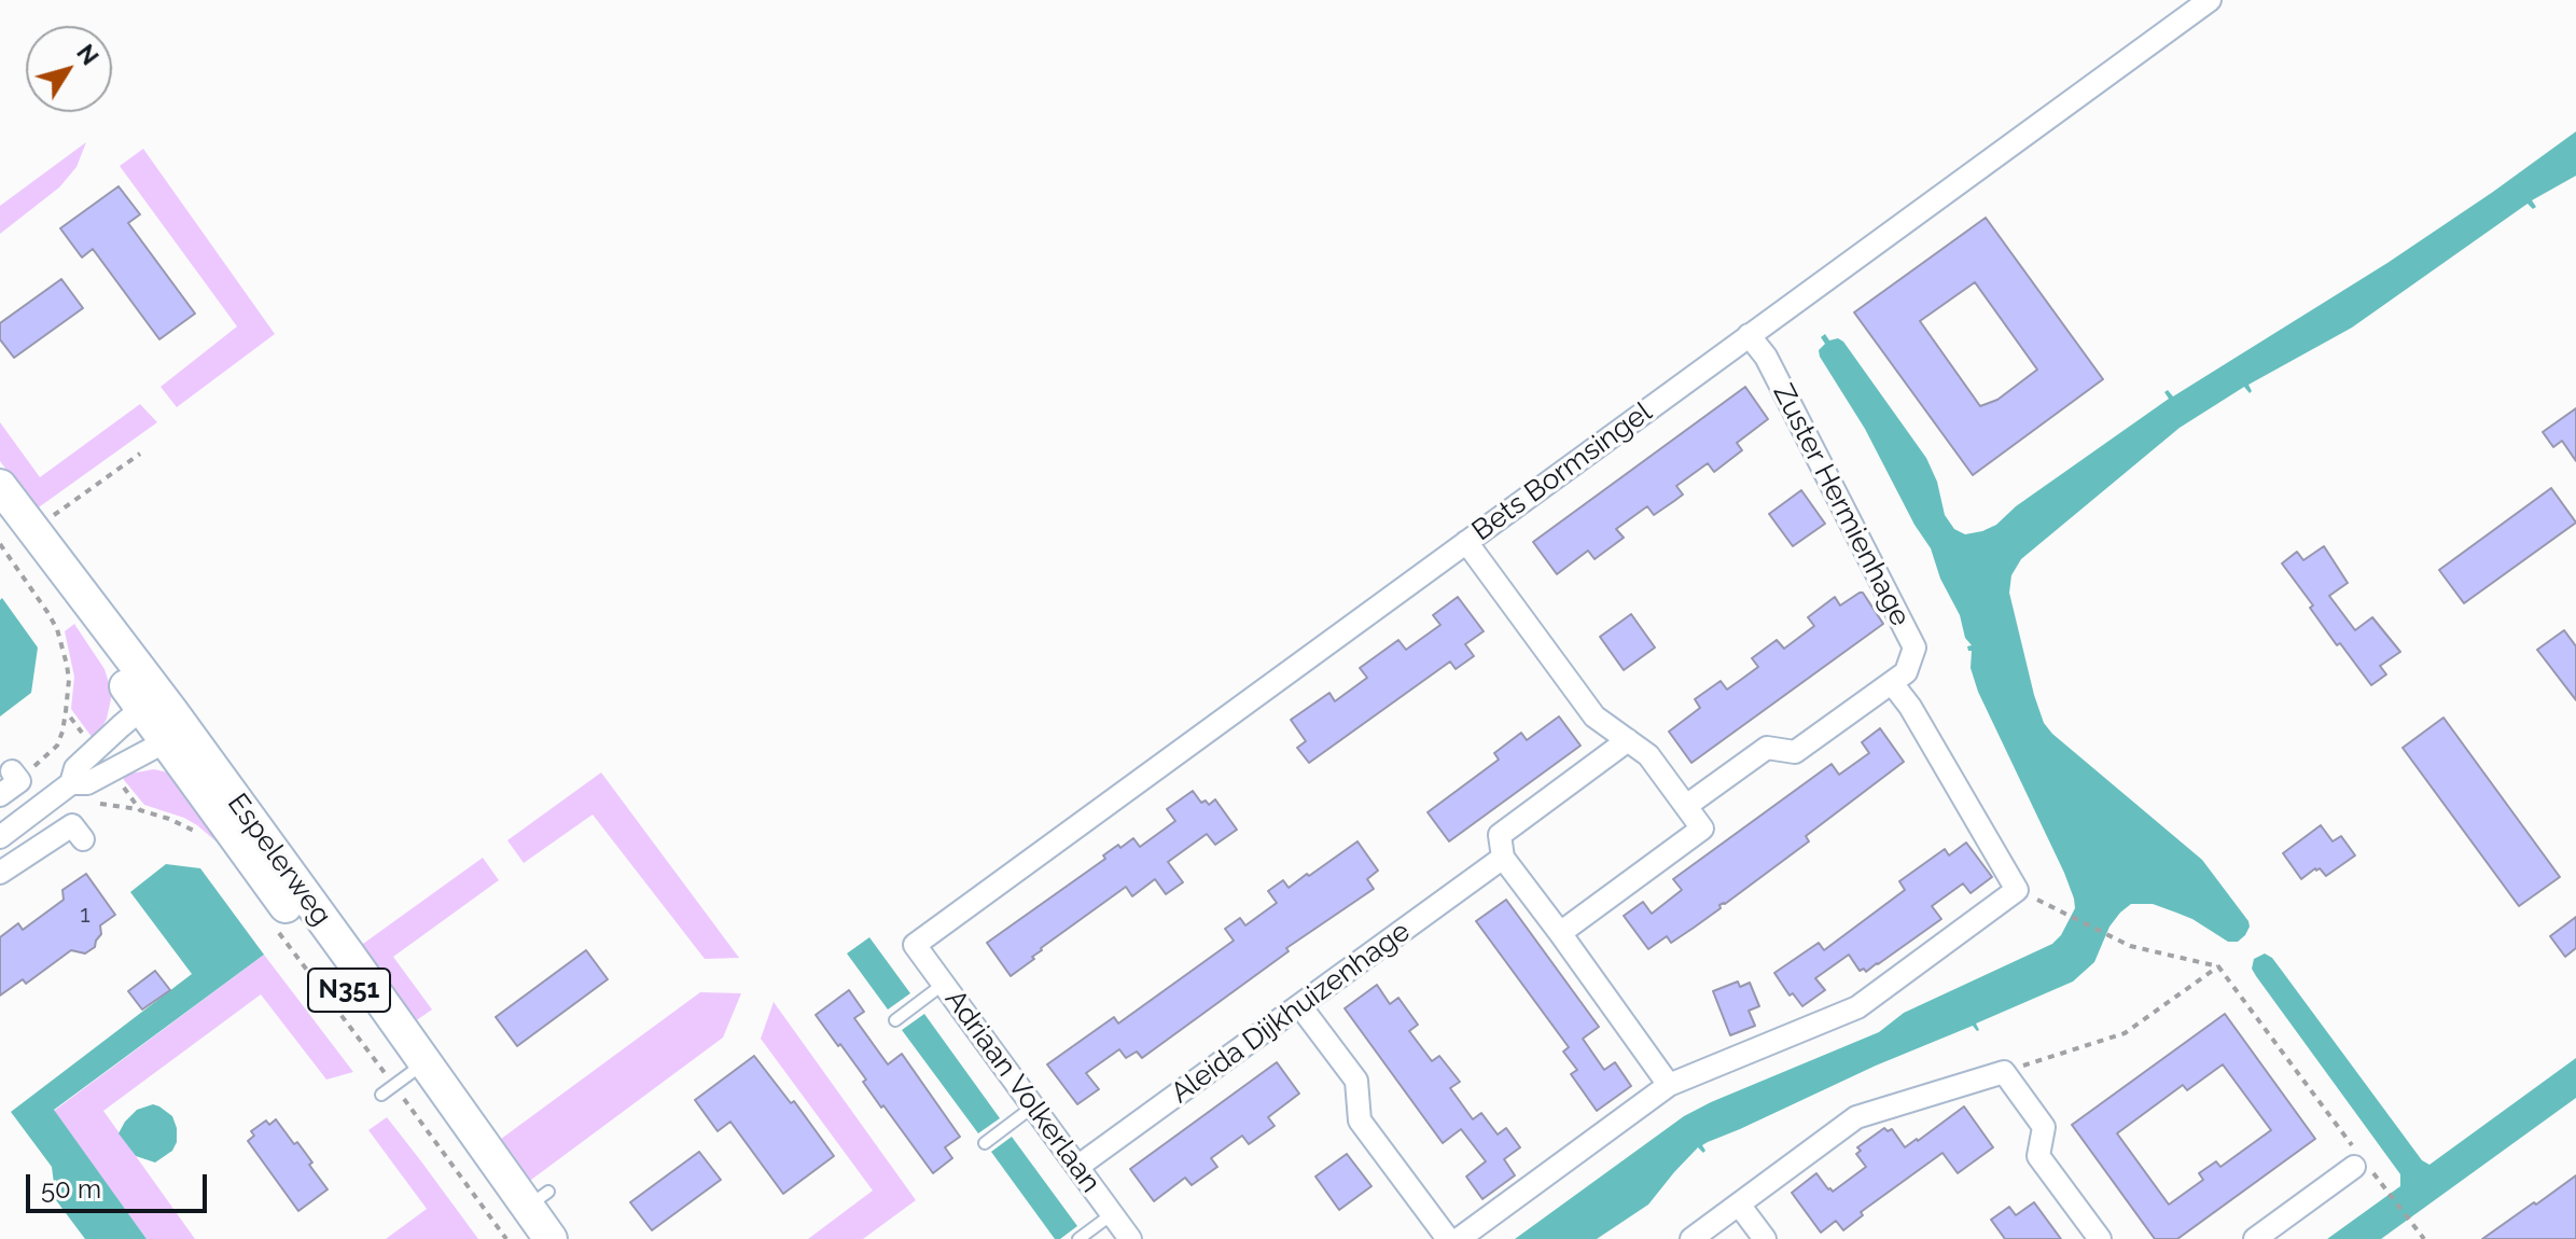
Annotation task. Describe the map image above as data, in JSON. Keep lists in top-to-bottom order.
{
  "streets": {
    "main road": ["Espelerweg", "N351"],
    "street": [
      "Bets Bormsingel",
      "Zuster Hermienhage",
      "Aleida Dijkhuizenhage",
      "Adriaan Volkerlaan"
    ]
  },
  "crossings": [
    ["Bets Bormsingel", "Zuster Hermienhage"],
    ["Bets Bormsingel", "Adriaan Volkerlaan"],
    ["Aleida Dijkhuizenhage", "Adriaan Volkerlaan"]
  ],
  "house_numbers": ["1"],
  "scale_bar": "50 m",
  "north": "top right"
}
